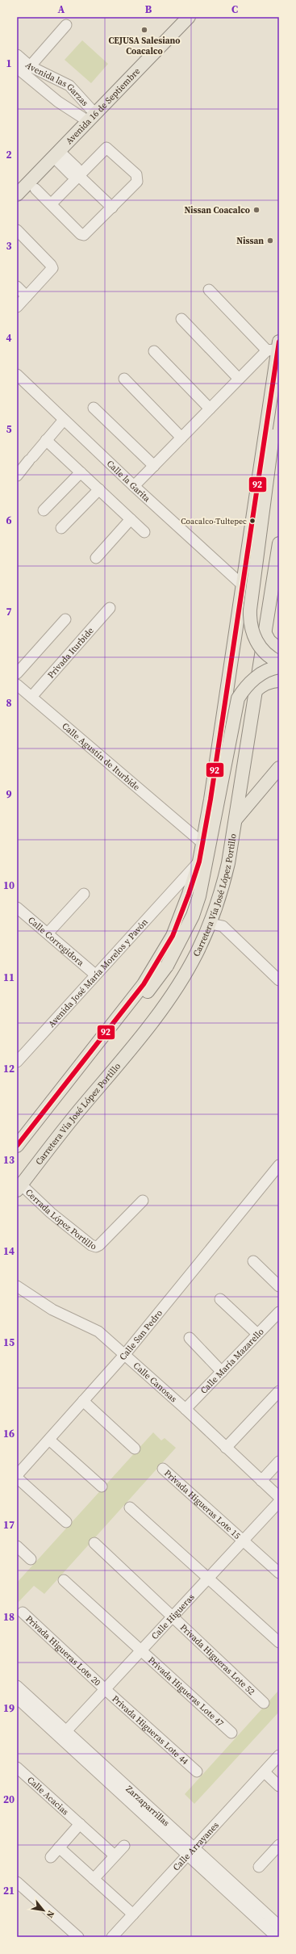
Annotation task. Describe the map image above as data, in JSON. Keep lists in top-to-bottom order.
{
  "streets": {
    "main road": ["Avenida 16 de Septiembre", "Carretera Vía José López Portillo"],
    "street": [
      "Avenida las Garzas",
      "Calle la Garita",
      "Privada Iturbide",
      "Calle Agustín de Iturbide",
      "Calle Corregidora",
      "Avenida José María Morelos y Pavón",
      "Cerrada López Portillo",
      "Calle San Pedro",
      "Calle María Mazarello",
      "Calle Canosas",
      "Privada Higueras Lote 15",
      "Calle Higueras",
      "Privada Higueras Lote 20",
      "Privada Higueras Lote 52",
      "Privada Higueras Lote 47",
      "Privada Higueras Lote 44",
      "Calle Acacias",
      "Zarzaparrillas",
      "Calle Arrayanes"
    ]
  },
  "crossings": [
    ["Avenida las Garzas", "Avenida 16 de Septiembre"],
    ["Privada Iturbide", "Calle Agustín de Iturbide"],
    ["Carretera Vía José López Portillo", "Cerrada López Portillo"],
    ["Calle Corregidora", "Avenida José María Morelos y Pavón"],
    ["Calle San Pedro", "Calle Canosas"],
    ["Calle María Mazarello", "Calle Canosas"],
    ["Privada Higueras Lote 15", "Calle Higueras"],
    ["Calle Higueras", "Privada Higueras Lote 20"],
    ["Calle Higueras", "Privada Higueras Lote 52"],
    ["Calle Higueras", "Privada Higueras Lote 47"],
    ["Calle Higueras", "Privada Higueras Lote 44"],
    ["Calle Higueras", "Zarzaparrillas"],
    ["Privada Higueras Lote 20", "Privada Higueras Lote 44"],
    ["Zarzaparrillas", "Calle Arrayanes"]
  ],
  "places": [
    "CEJUSA Salesiano Coacalco",
    "Nissan Coacalco",
    "Nissan",
    "Coacalco-Tultepec"
  ],
  "lines": ["transit line 92"],
  "north": "bottom right",
  "grid": {
    "columns": ["A", "B", "C"],
    "rows": [
      "1",
      "2",
      "3",
      "4",
      "5",
      "6",
      "7",
      "8",
      "9",
      "10",
      "11",
      "12",
      "13",
      "14",
      "15",
      "16",
      "17",
      "18",
      "19",
      "20",
      "21"
    ]
  }
}
